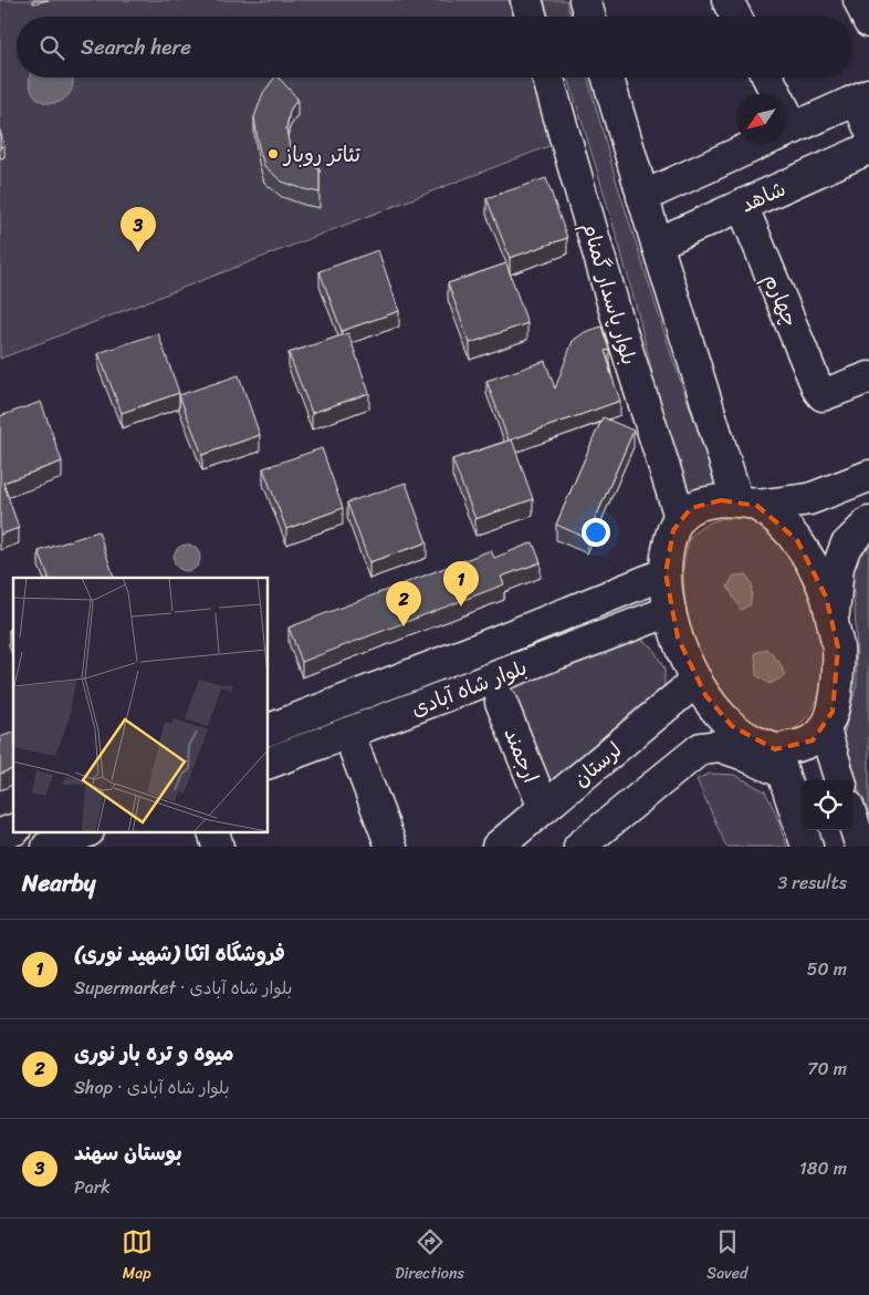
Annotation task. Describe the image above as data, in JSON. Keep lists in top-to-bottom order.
{
  "streets": {
    "main road": [
      "شاهد",
      "بلوار پاسدار گمنام",
      "چهارم",
      "بلوار شاه آبادی",
      "ارجمند",
      "لرستان"
    ]
  },
  "crossings": [
    ["شاهد", "چهارم"],
    ["ارجمند", "لرستان"]
  ],
  "places": ["تئاتر روباز"],
  "north": "bottom left",
  "page": {
    "search": "Search here",
    "pins": ["3", "1", "2"],
    "heading": ["Nearby", "3 results"],
    "list": [
      {
        "mark": "1",
        "name": "فروشگاه اتکا (شهید نوری)",
        "note": "Supermarket · بلوار شاه آبادی",
        "value": "50 m"
      },
      {
        "mark": "2",
        "name": "میوه و تره بار نوری",
        "note": "Shop · بلوار شاه آبادی",
        "value": "70 m"
      },
      {
        "mark": "3",
        "name": "بوستان سهند",
        "note": "Park",
        "value": "180 m"
      }
    ],
    "nav": ["Map", "Directions", "Saved"]
  }
}
